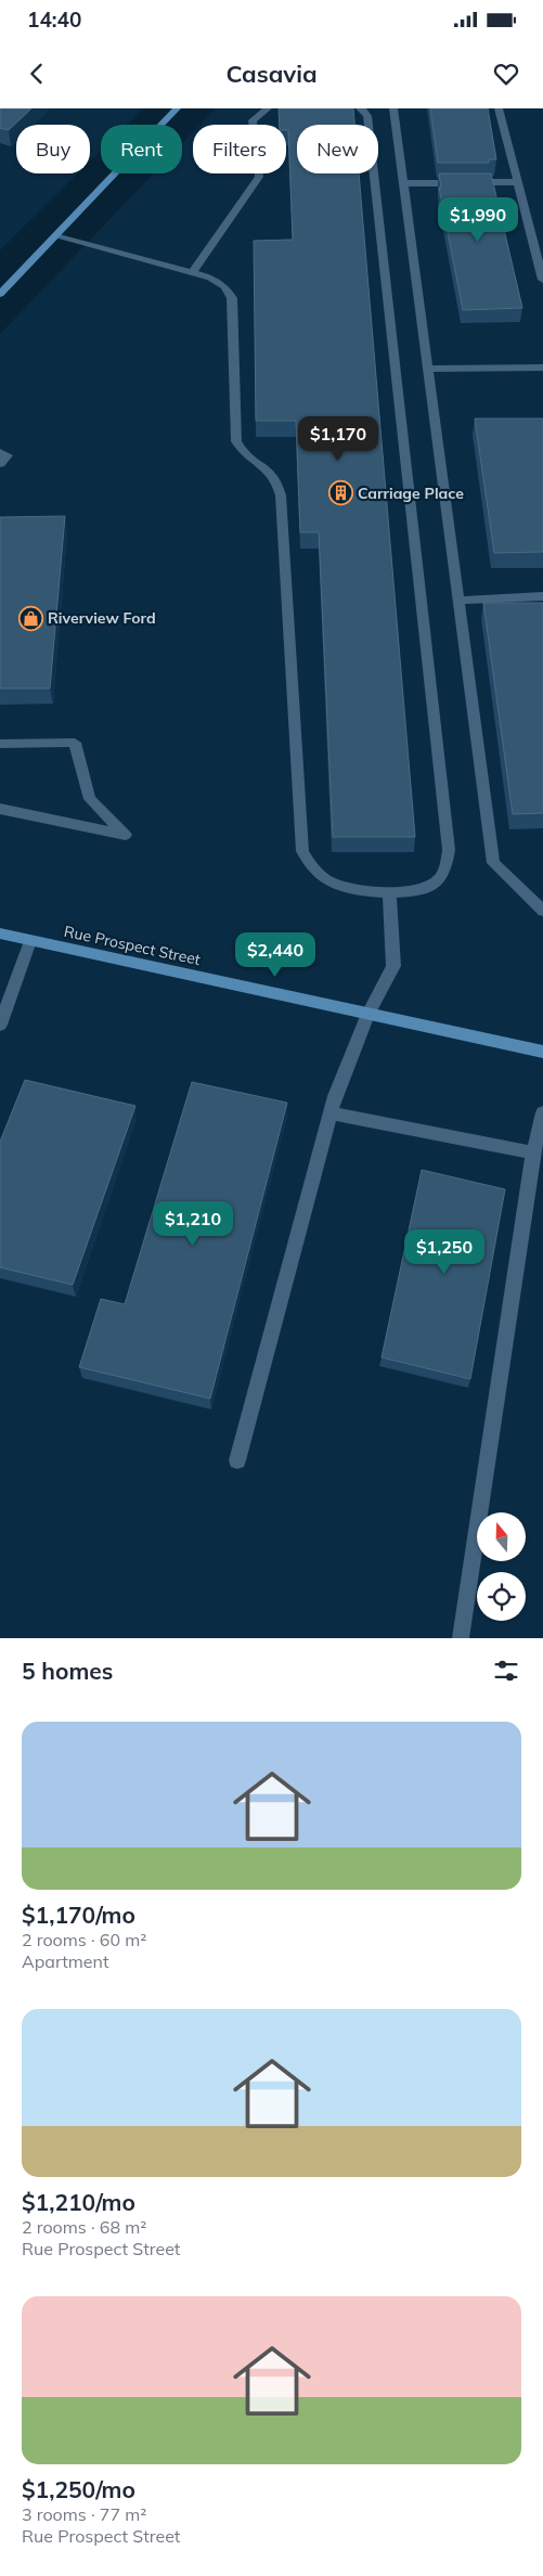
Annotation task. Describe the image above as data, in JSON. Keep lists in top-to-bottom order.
{
  "streets": {
    "main road": ["Rue Prospect Street"]
  },
  "places": {
    "building": ["Carriage Place"],
    "shop": ["Riverview Ford"]
  },
  "north": "top",
  "page": {
    "status": "14:40",
    "header": "Casavia",
    "chip": [
      "Buy",
      "Rent",
      "Filters",
      "New"
    ],
    "price": [
      "$1,990",
      "$1,170",
      "$2,440",
      "$1,210",
      "$1,250"
    ],
    "heading": "5 homes",
    "list": [
      {
        "name": "$1,170/mo",
        "note": "2 rooms · 60 m² · Apartment"
      },
      {
        "name": "$1,210/mo",
        "note": "2 rooms · 68 m² · Rue Prospect Street"
      },
      {
        "name": "$1,250/mo",
        "note": "3 rooms · 77 m² · Rue Prospect Street"
      }
    ]
  }
}
